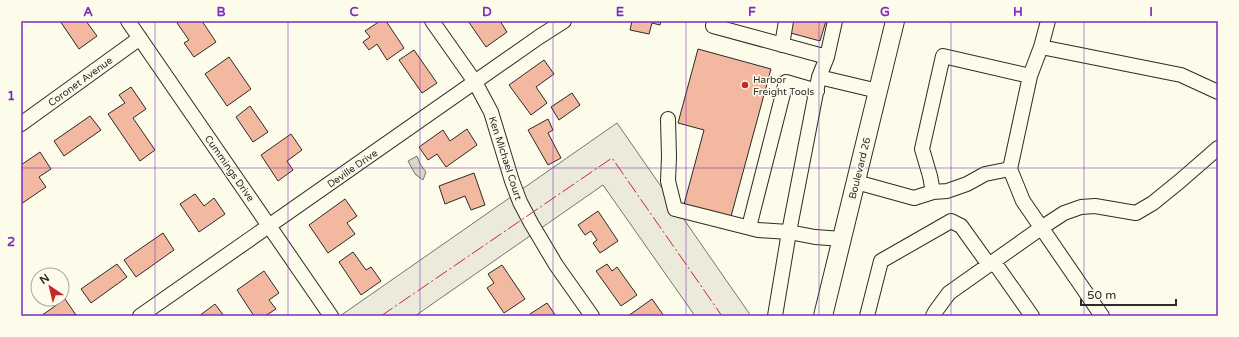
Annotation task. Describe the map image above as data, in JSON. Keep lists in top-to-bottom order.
{
  "streets": {
    "main road": ["Boulevard 26"],
    "street": [
      "Coronet Avenue",
      "Ken Michael Court",
      "Cummings Drive",
      "Deville Drive"
    ]
  },
  "crossings": [
    ["Coronet Avenue", "Cummings Drive"],
    ["Ken Michael Court", "Deville Drive"],
    ["Cummings Drive", "Deville Drive"]
  ],
  "places": ["Harbor Freight Tools"],
  "scale_bar": "50 m",
  "north": "top left",
  "grid": {
    "columns": [
      "A",
      "B",
      "C",
      "D",
      "E",
      "F",
      "G",
      "H",
      "I"
    ],
    "rows": ["1", "2"]
  }
}
